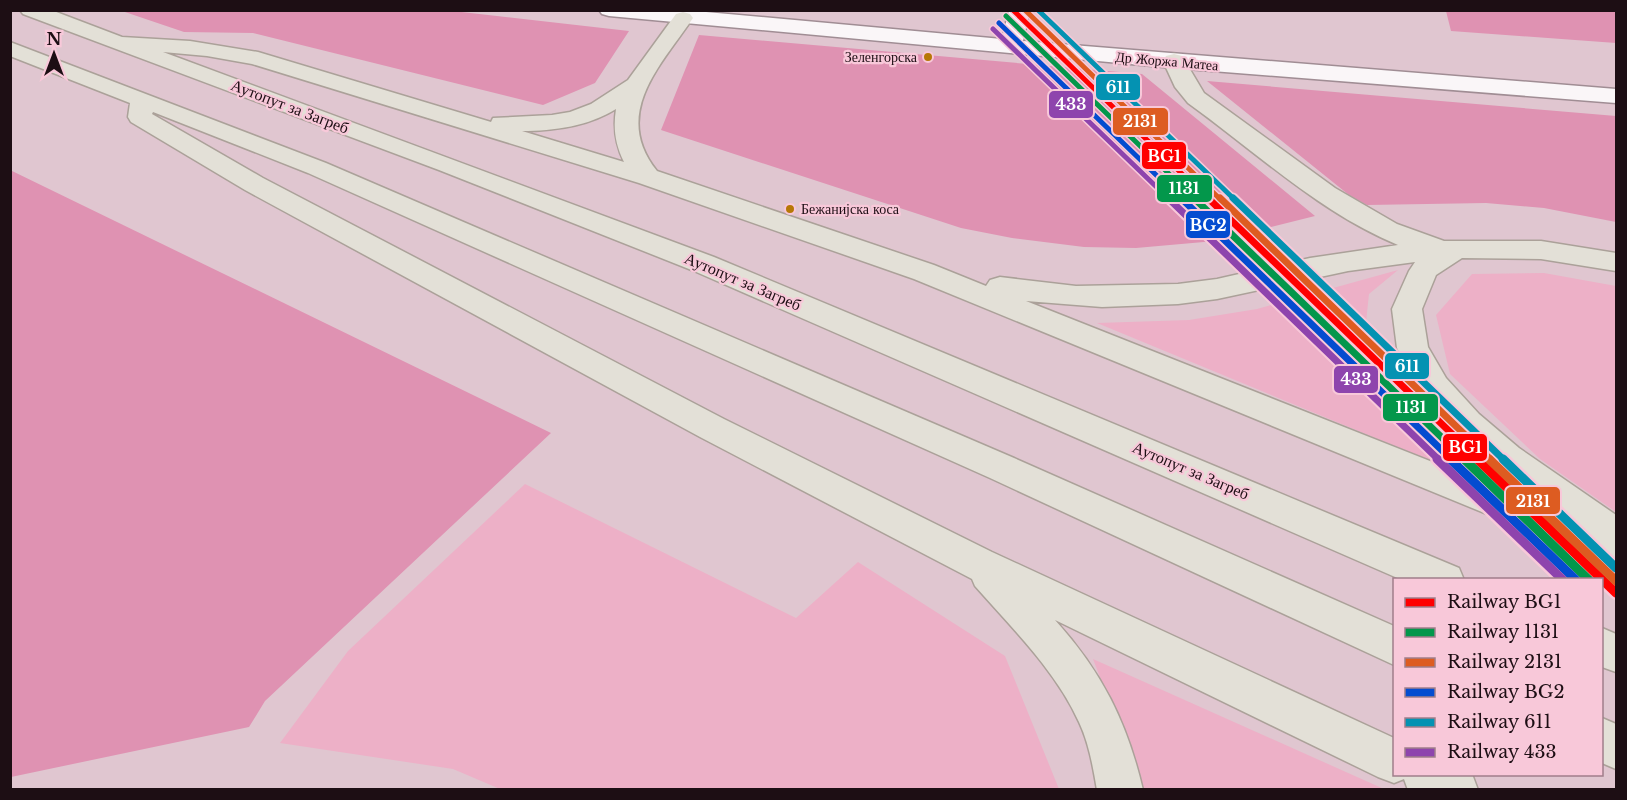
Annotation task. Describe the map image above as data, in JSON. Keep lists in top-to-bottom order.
{
  "streets": {
    "highway": ["Аутопут за Загреб"],
    "street": ["Др Жоржа Матеа"]
  },
  "places": ["Зеленгорска", "Бежанијска коса"],
  "lines": [
    "rail line BG1",
    "rail line 2131",
    "rail line 611",
    "rail line 1131",
    "rail line BG2",
    "rail line 433"
  ],
  "legend": [
    "Railway BG1",
    "Railway 1131",
    "Railway 2131",
    "Railway BG2",
    "Railway 611",
    "Railway 433"
  ],
  "north": "top"
}
